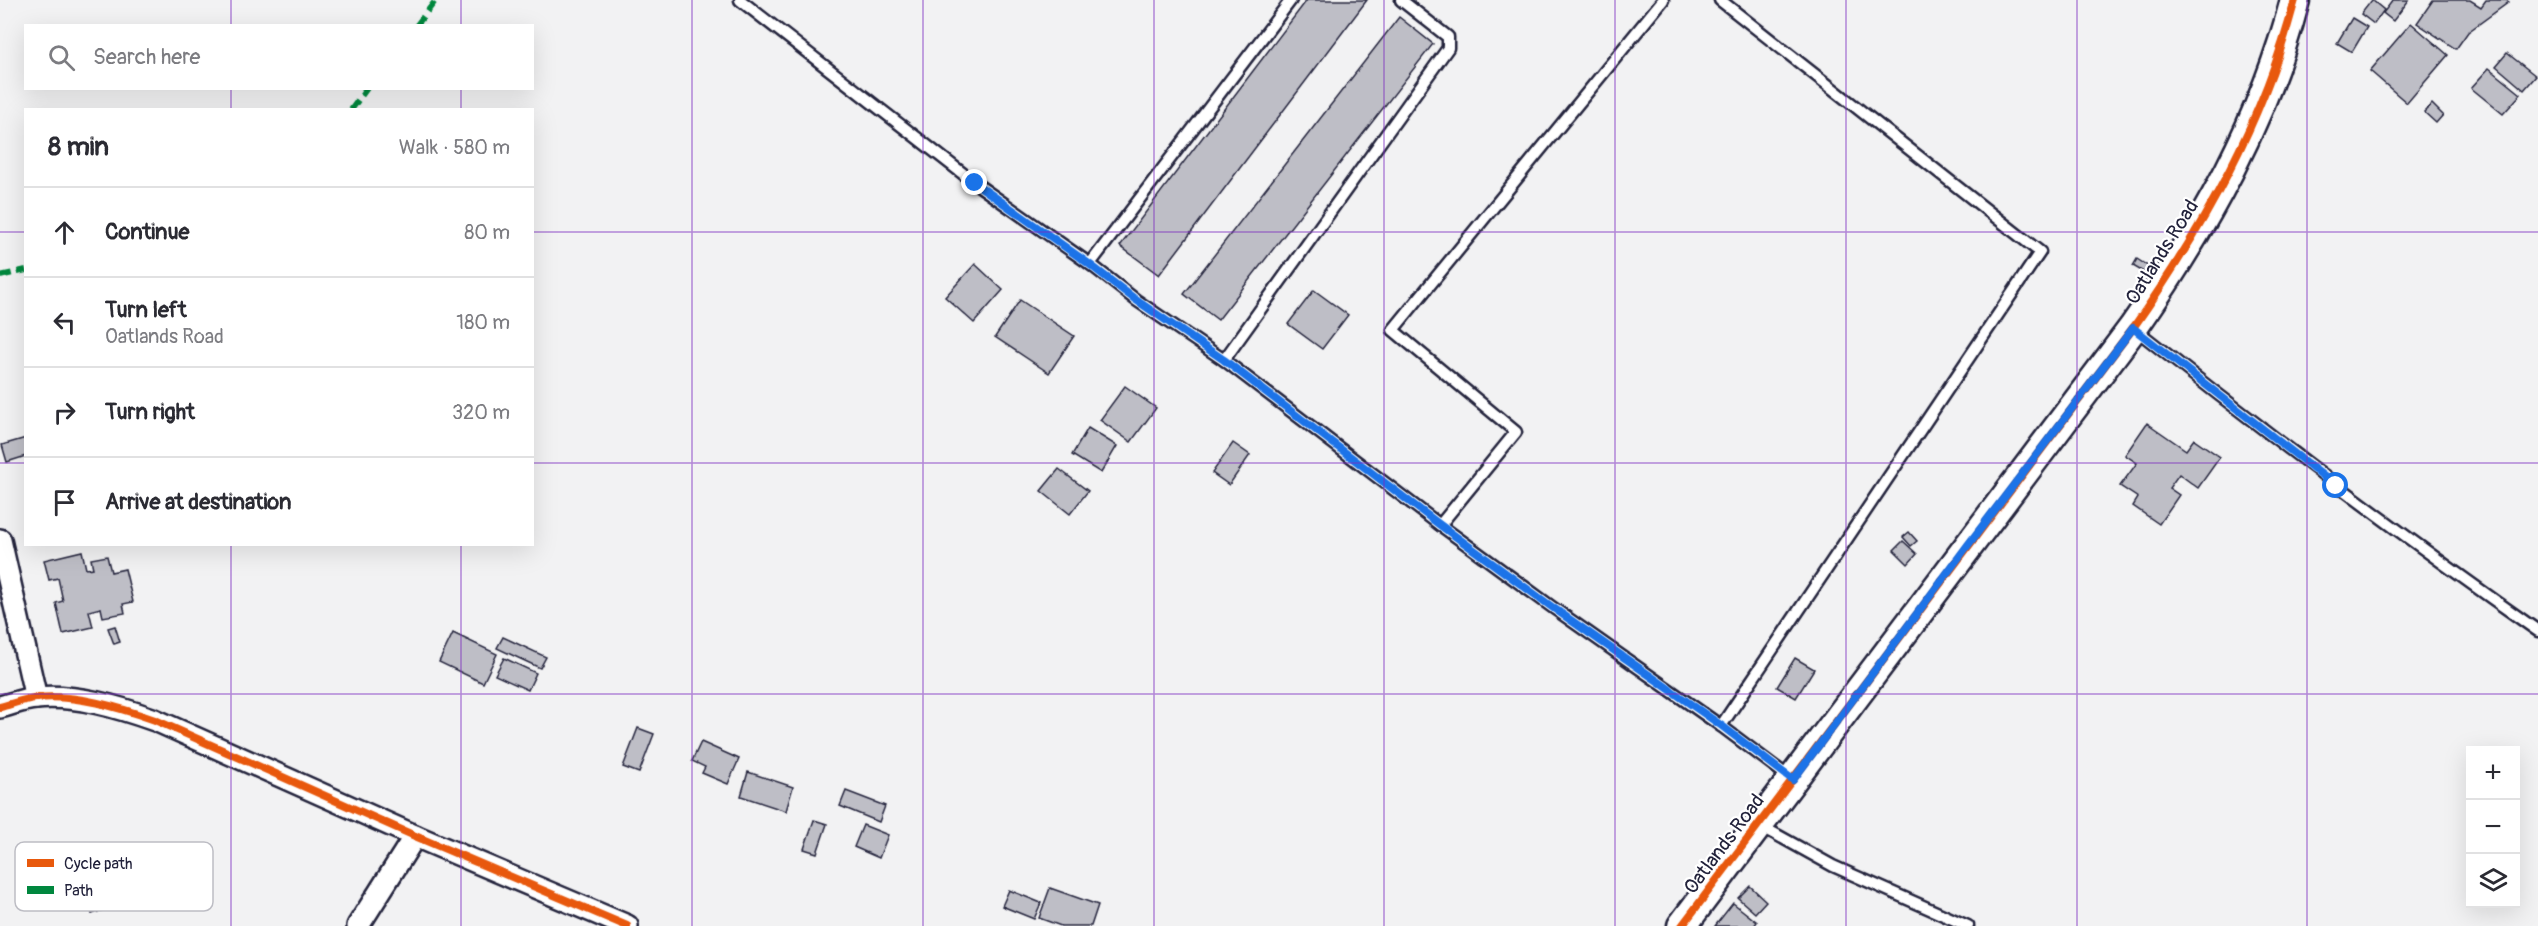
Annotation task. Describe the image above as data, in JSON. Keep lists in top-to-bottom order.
{
  "streets": {
    "street": ["Oatlands Road"]
  },
  "legend": ["Cycle path", "Path"],
  "page": {
    "search": "Search here",
    "heading": ["8 min", "Walk · 580 m"],
    "list": [
      ["Continue", "80 m"],
      ["Turn left", "Oatlands Road", "180 m"],
      ["Turn right", "320 m"],
      "Arrive at destination"
    ],
    "map_buttons": ["+", "−"]
  }
}
